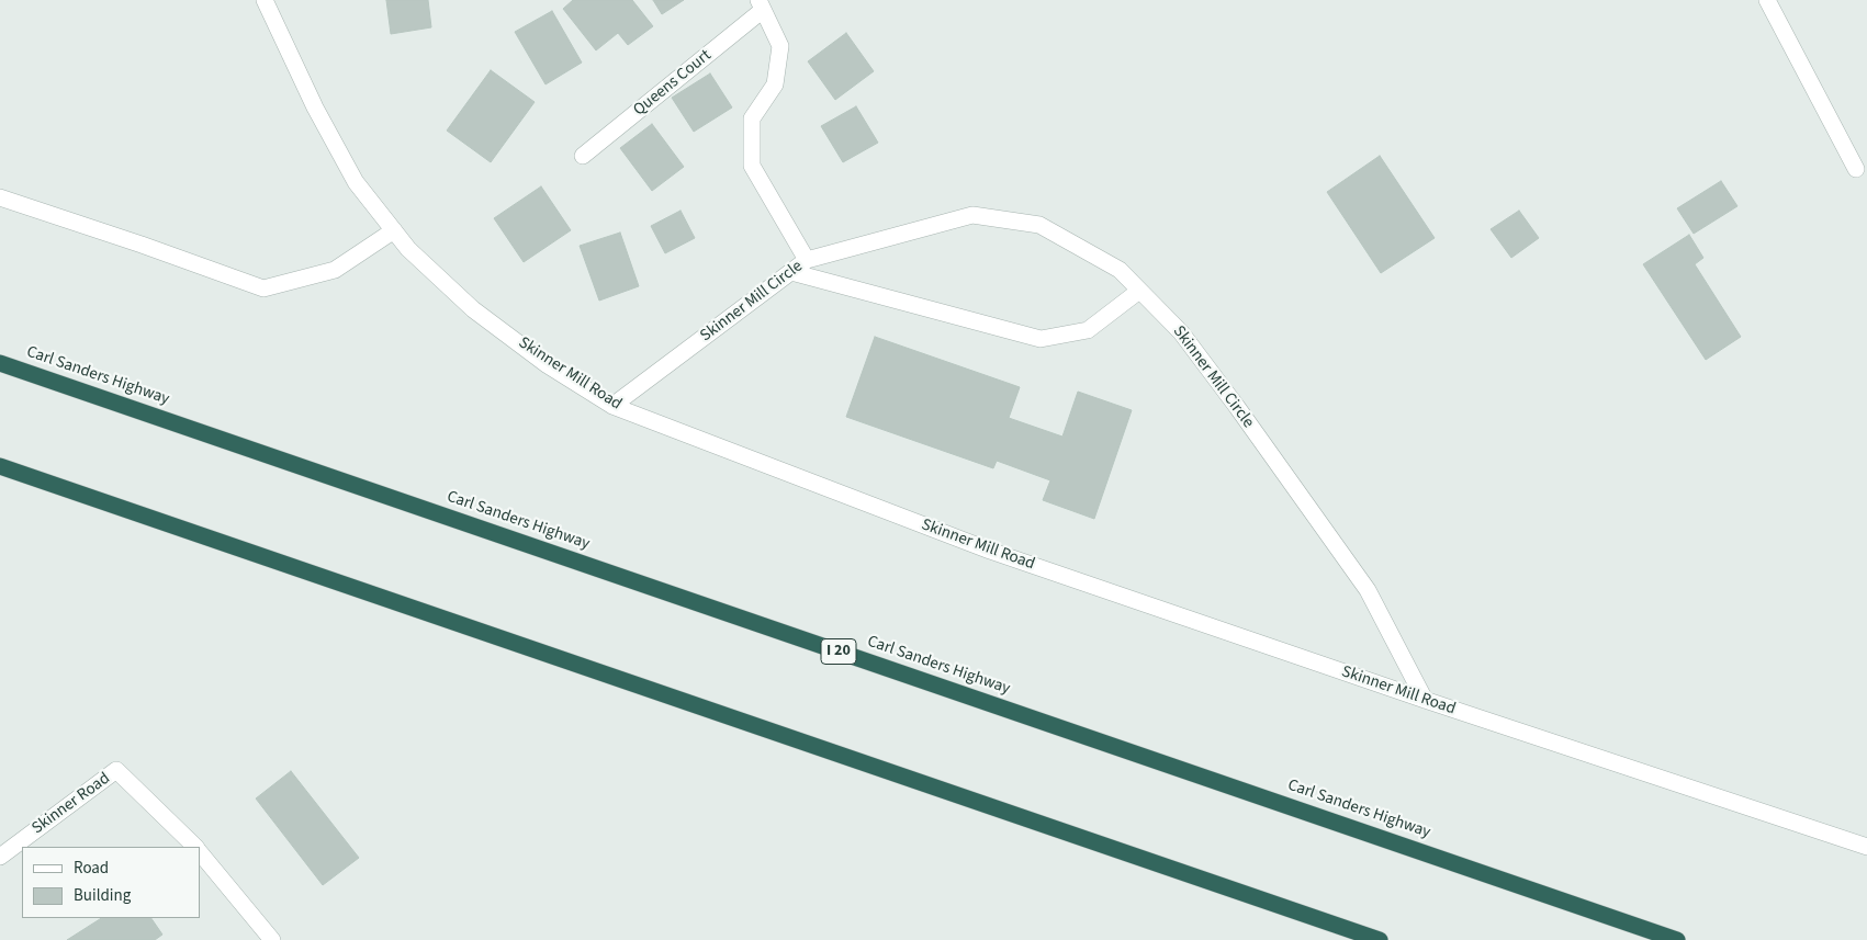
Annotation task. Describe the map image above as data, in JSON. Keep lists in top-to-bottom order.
{
  "streets": {
    "highway": ["Carl Sanders Highway", "I 20"],
    "street": [
      "Queens Court",
      "Skinner Mill Circle",
      "Skinner Mill Road",
      "Skinner Road"
    ]
  },
  "crossings": [
    ["Skinner Mill Circle", "Skinner Mill Road"]
  ],
  "legend": ["Road", "Building"]
}
